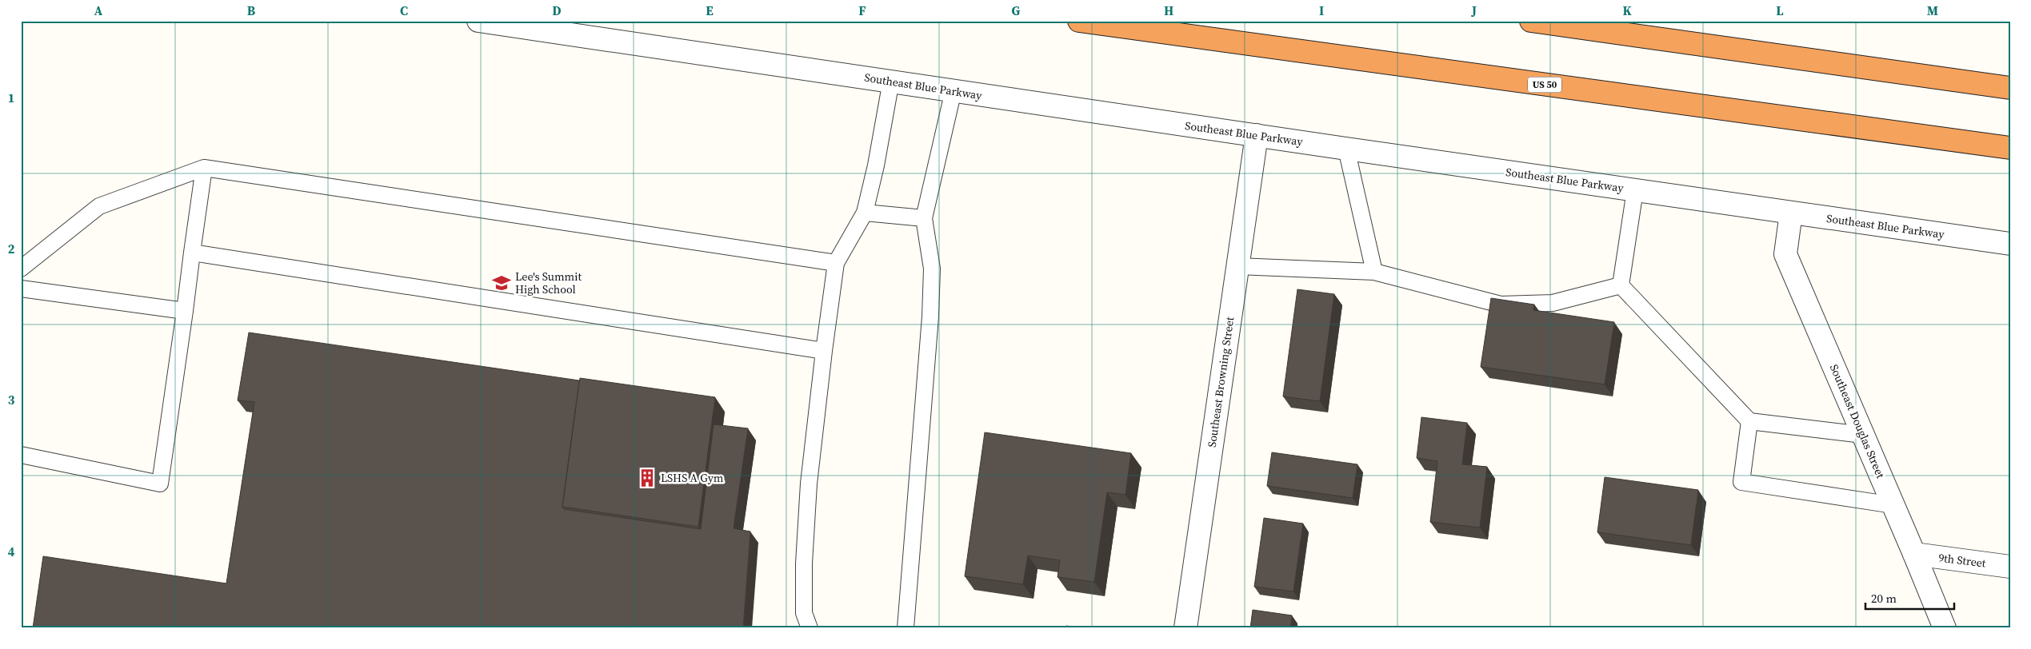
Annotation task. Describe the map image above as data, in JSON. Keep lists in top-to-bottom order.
{
  "streets": {
    "highway": ["US 50"],
    "street": [
      "Southeast Blue Parkway",
      "Southeast Browning Street",
      "Southeast Douglas Street",
      "9th Street"
    ]
  },
  "crossings": [
    ["Southeast Blue Parkway", "Southeast Browning Street"],
    ["Southeast Blue Parkway", "Southeast Douglas Street"],
    ["Southeast Douglas Street", "9th Street"]
  ],
  "places": {
    "school or university": ["Lee's Summit High School"],
    "building": ["LSHS A Gym"]
  },
  "scale_bar": "20 m",
  "grid": {
    "columns": [
      "A",
      "B",
      "C",
      "D",
      "E",
      "F",
      "G",
      "H",
      "I",
      "J",
      "K",
      "L",
      "M"
    ],
    "rows": [
      "1",
      "2",
      "3",
      "4"
    ]
  }
}
